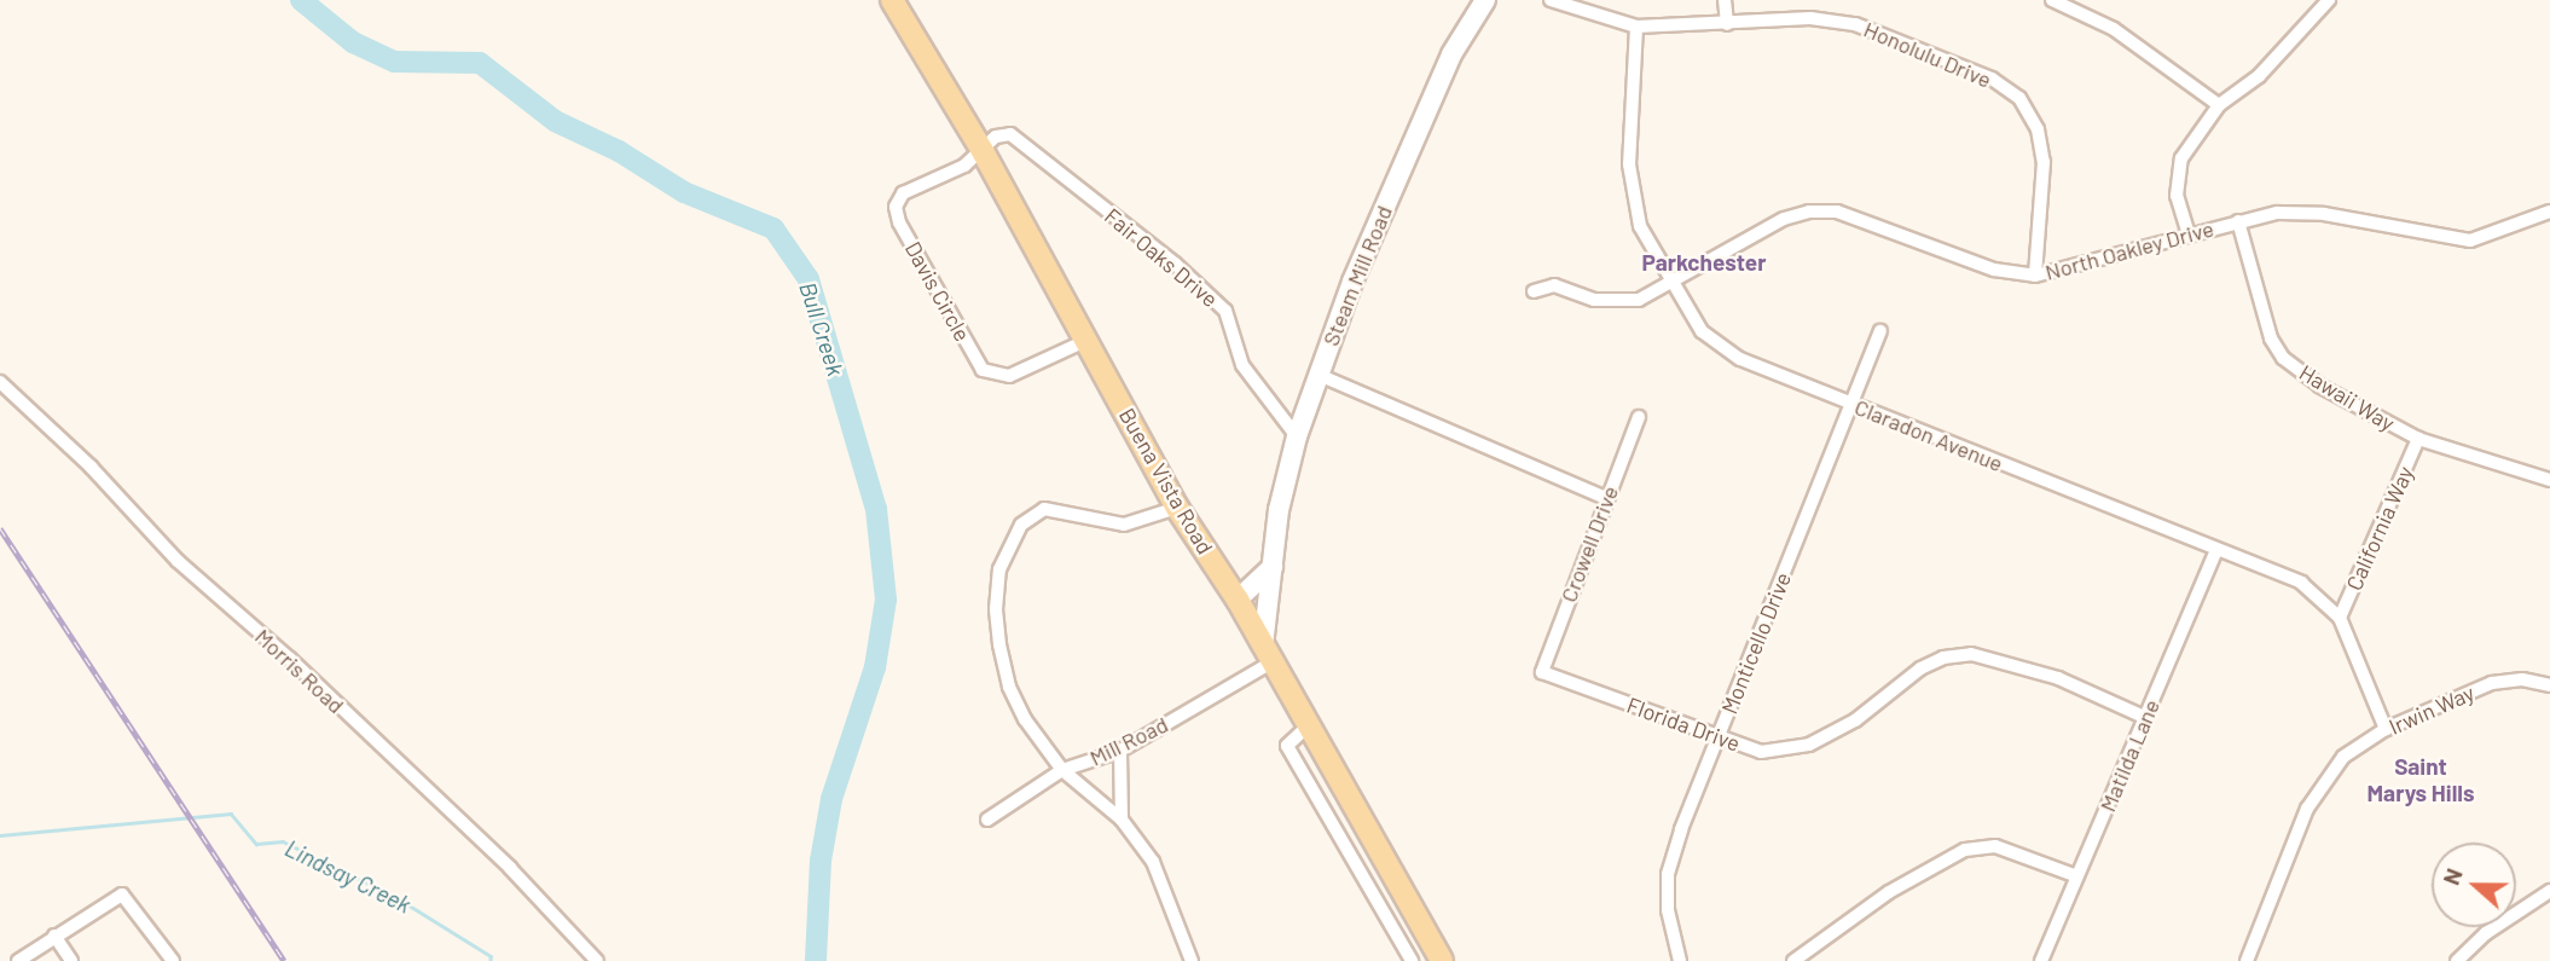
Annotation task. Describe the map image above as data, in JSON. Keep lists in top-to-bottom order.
{
  "streets": {
    "main road": ["Buena Vista Road"],
    "street": [
      "Honolulu Drive",
      "North Oakley Drive",
      "Fair Oaks Drive",
      "Steam Mill Road",
      "Davis Circle",
      "Hawaii Way",
      "Claradon Avenue",
      "California Way",
      "Crowell Drive",
      "Monticello Drive",
      "Morris Road",
      "Irwin Way",
      "Florida Drive",
      "Mill Road",
      "Matilda Lane"
    ]
  },
  "crossings": [
    ["Honolulu Drive", "North Oakley Drive"],
    ["Honolulu Drive", "Claradon Avenue"],
    ["North Oakley Drive", "Hawaii Way"],
    ["North Oakley Drive", "Claradon Avenue"],
    ["Fair Oaks Drive", "Steam Mill Road"],
    ["Fair Oaks Drive", "Davis Circle"],
    ["Fair Oaks Drive", "Buena Vista Road"],
    ["Steam Mill Road", "Buena Vista Road"],
    ["Steam Mill Road", "Mill Road"],
    ["Davis Circle", "Buena Vista Road"],
    ["Hawaii Way", "California Way"],
    ["Claradon Avenue", "California Way"],
    ["Claradon Avenue", "Monticello Drive"],
    ["Claradon Avenue", "Irwin Way"],
    ["Claradon Avenue", "Matilda Lane"],
    ["Buena Vista Road", "Mill Road"],
    ["Crowell Drive", "Florida Drive"],
    ["Monticello Drive", "Florida Drive"],
    ["Florida Drive", "Matilda Lane"]
  ],
  "districts": ["Parkchester", "Saint Marys Hills"],
  "water": ["Bull Creek", "Lindsay Creek"],
  "north": "left"
}
